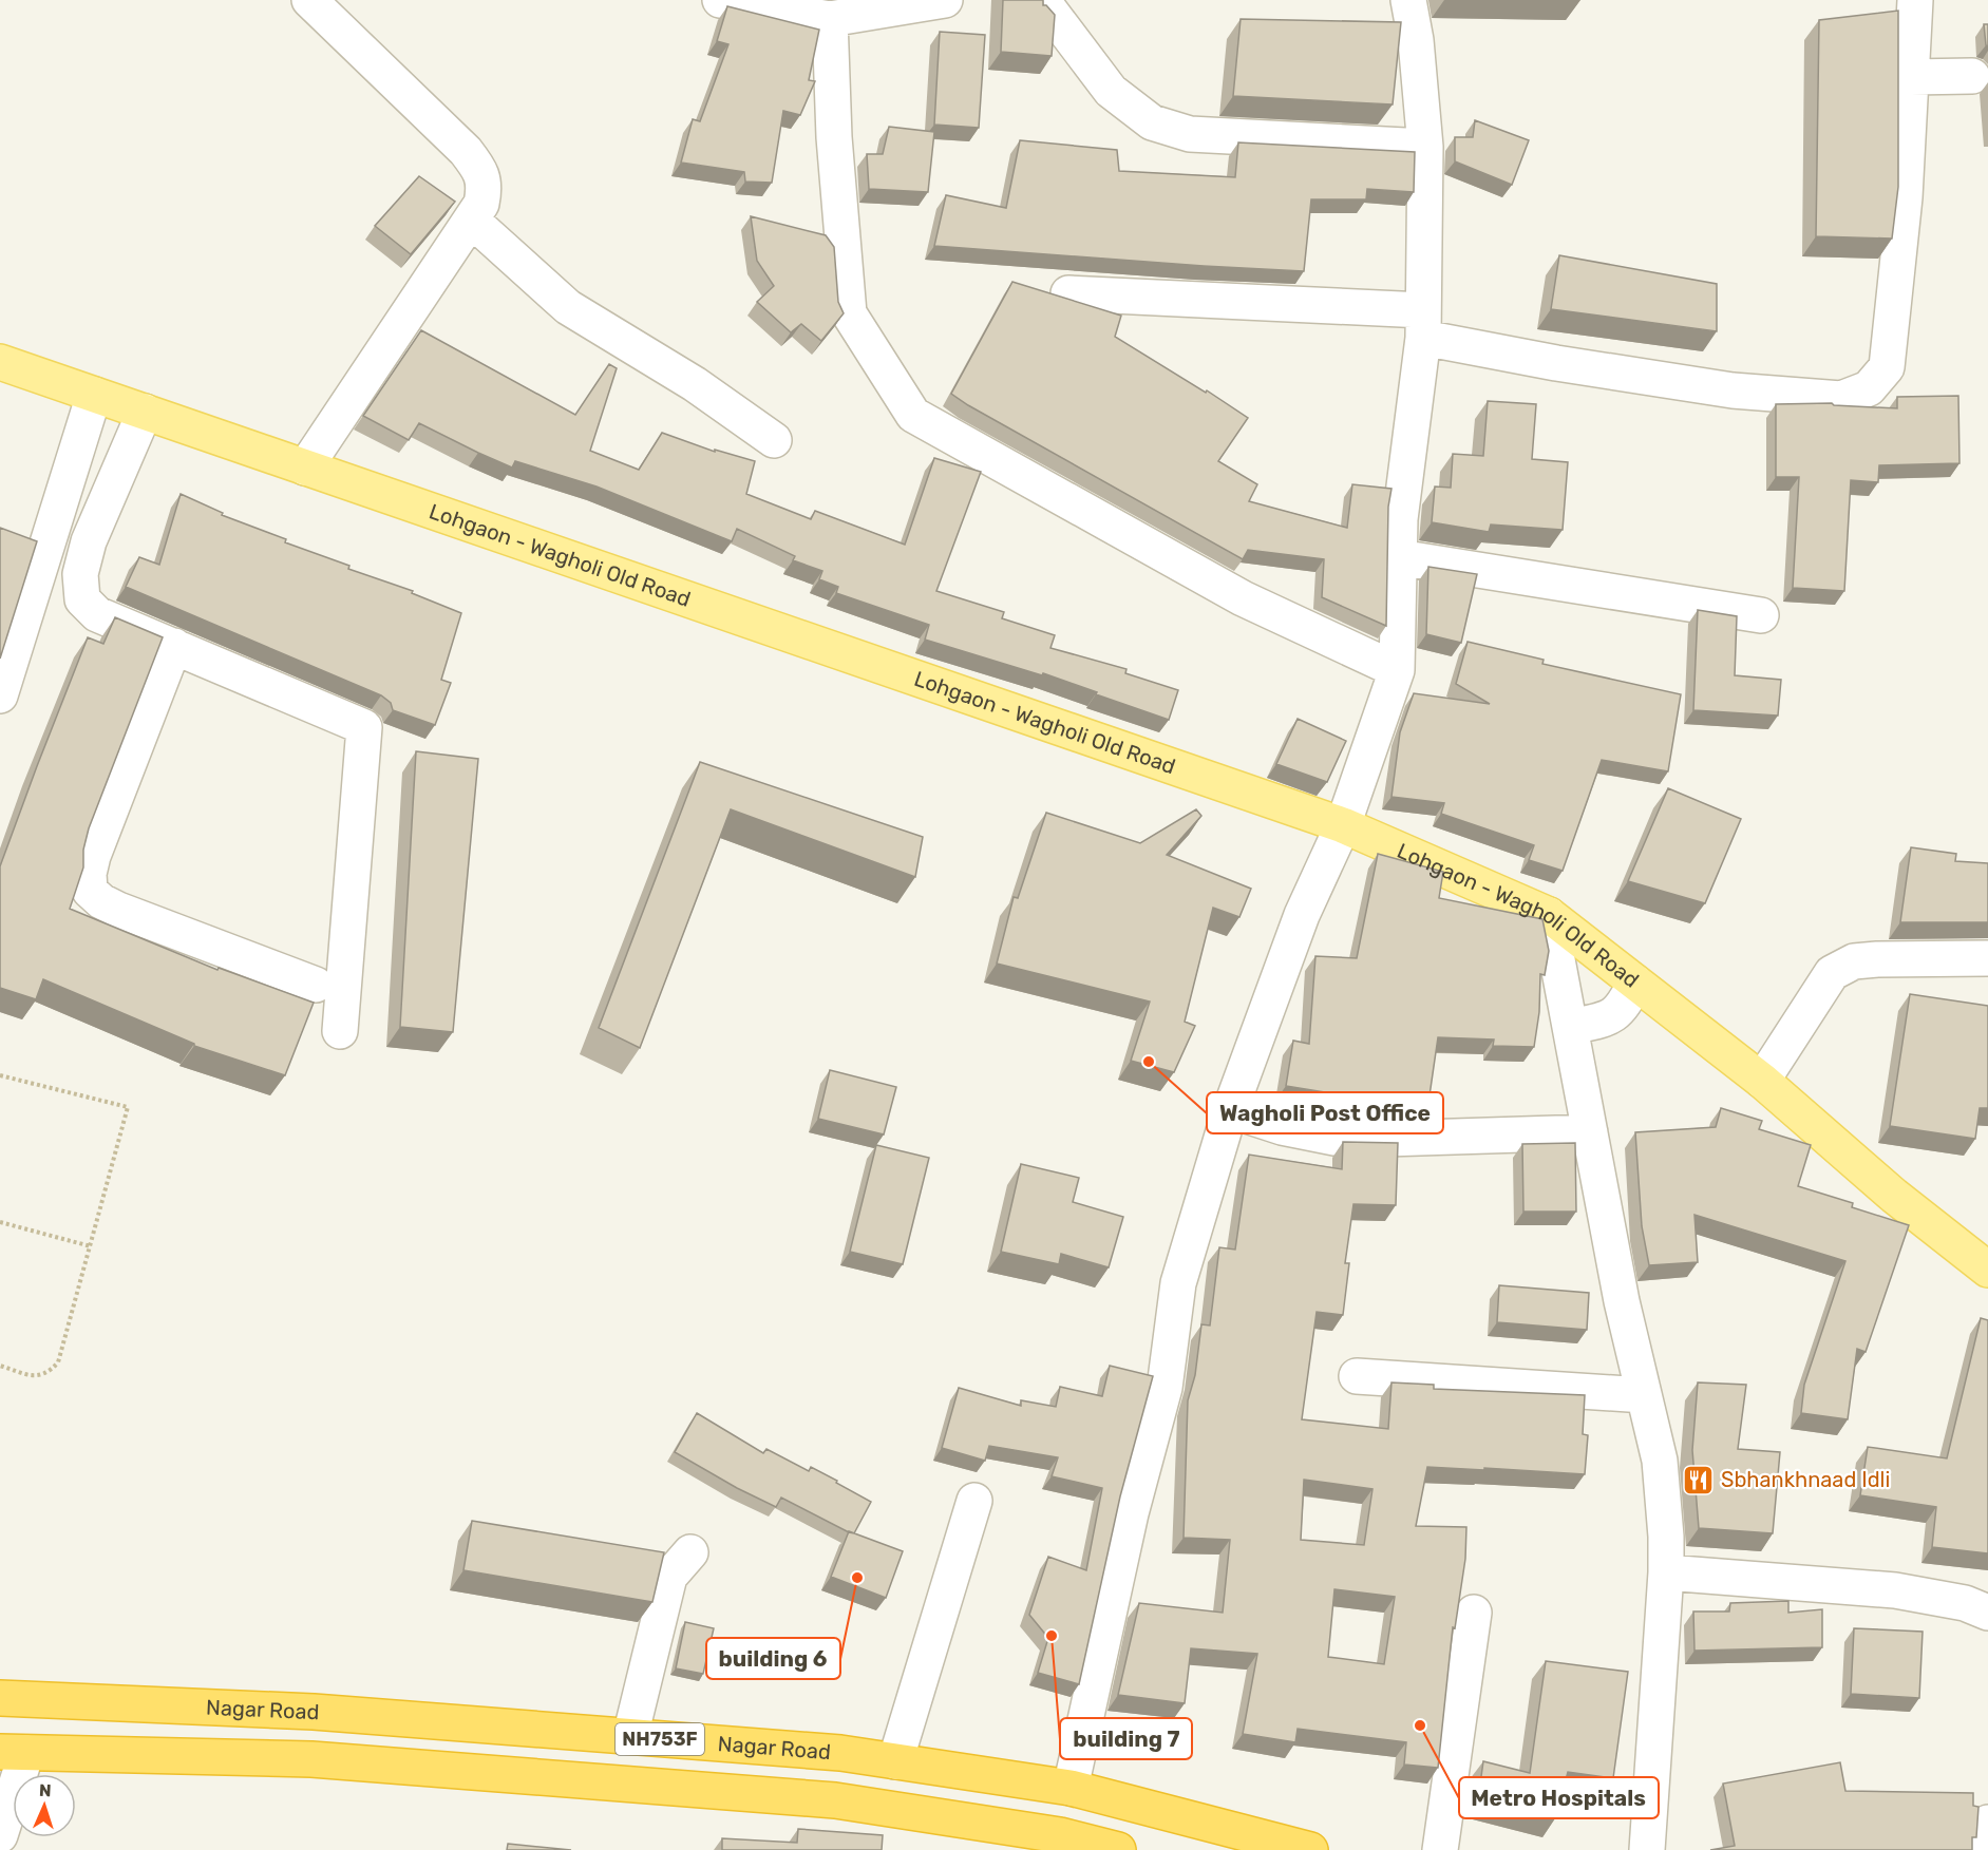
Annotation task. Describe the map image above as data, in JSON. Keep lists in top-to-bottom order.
{
  "streets": {
    "highway": ["Nagar Road", "NH753F"],
    "main road": ["Lohgaon - Wagholi Old Road"]
  },
  "places": {
    "other": [
      "Wagholi Post Office",
      "building 6",
      "building 7",
      "Metro Hospitals"
    ],
    "restaurant": ["Sbhankhnaad Idli"]
  },
  "north": "top"
}
